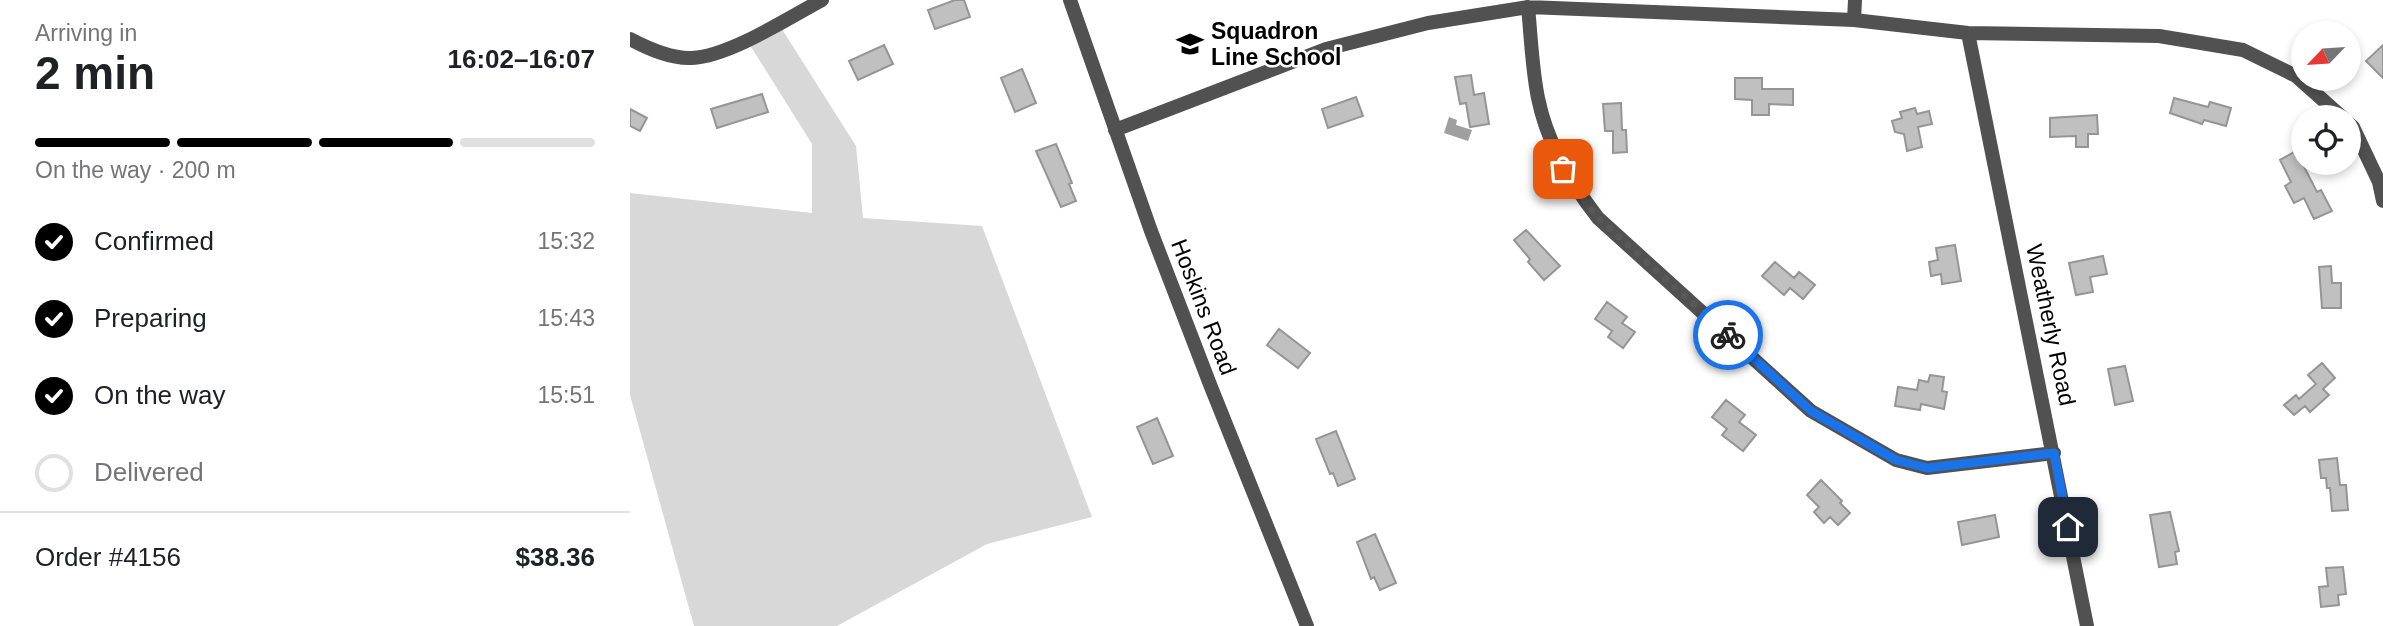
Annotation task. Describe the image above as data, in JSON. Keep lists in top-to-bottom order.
{
  "streets": {
    "street": ["Hoskins Road", "Weatherly Road"]
  },
  "places": {
    "school or university": ["Squadron Line School"]
  },
  "north": "bottom left",
  "page": {
    "heading": ["2 min", "Arriving in", "16:02–16:07"],
    "panel": ["Order #4156", "$38.36"],
    "bar": "On the way · 200 m",
    "list": [
      ["Confirmed", "15:32"],
      ["Preparing", "15:43"],
      ["On the way", "15:51"],
      "Delivered"
    ]
  }
}
